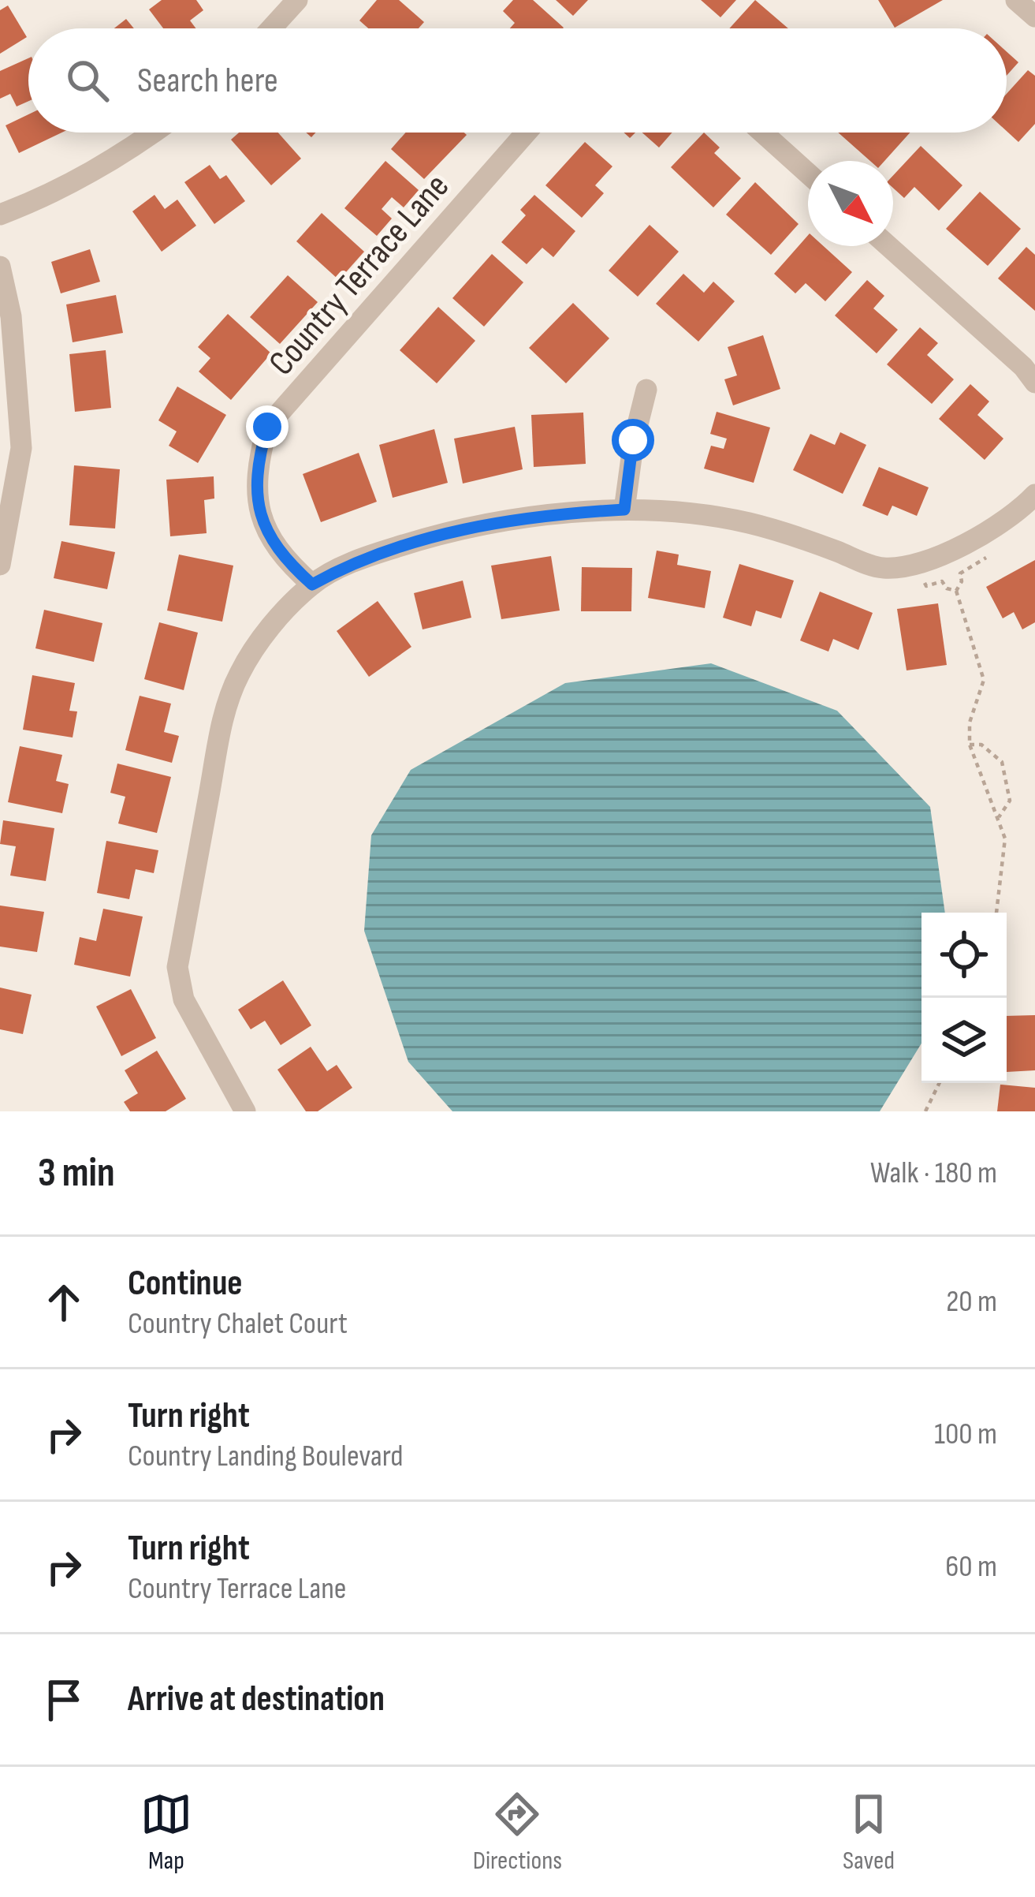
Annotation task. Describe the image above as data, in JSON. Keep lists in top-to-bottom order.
{
  "streets": {
    "street": ["Country Terrace Lane"]
  },
  "north": "bottom right",
  "page": {
    "search": "Search here",
    "heading": ["3 min", "Walk · 180 m"],
    "list": [
      ["Continue", "Country Chalet Court", "20 m"],
      ["Turn right", "Country Landing Boulevard", "100 m"],
      ["Turn right", "Country Terrace Lane", "60 m"],
      "Arrive at destination"
    ],
    "nav": ["Map", "Directions", "Saved"]
  }
}
